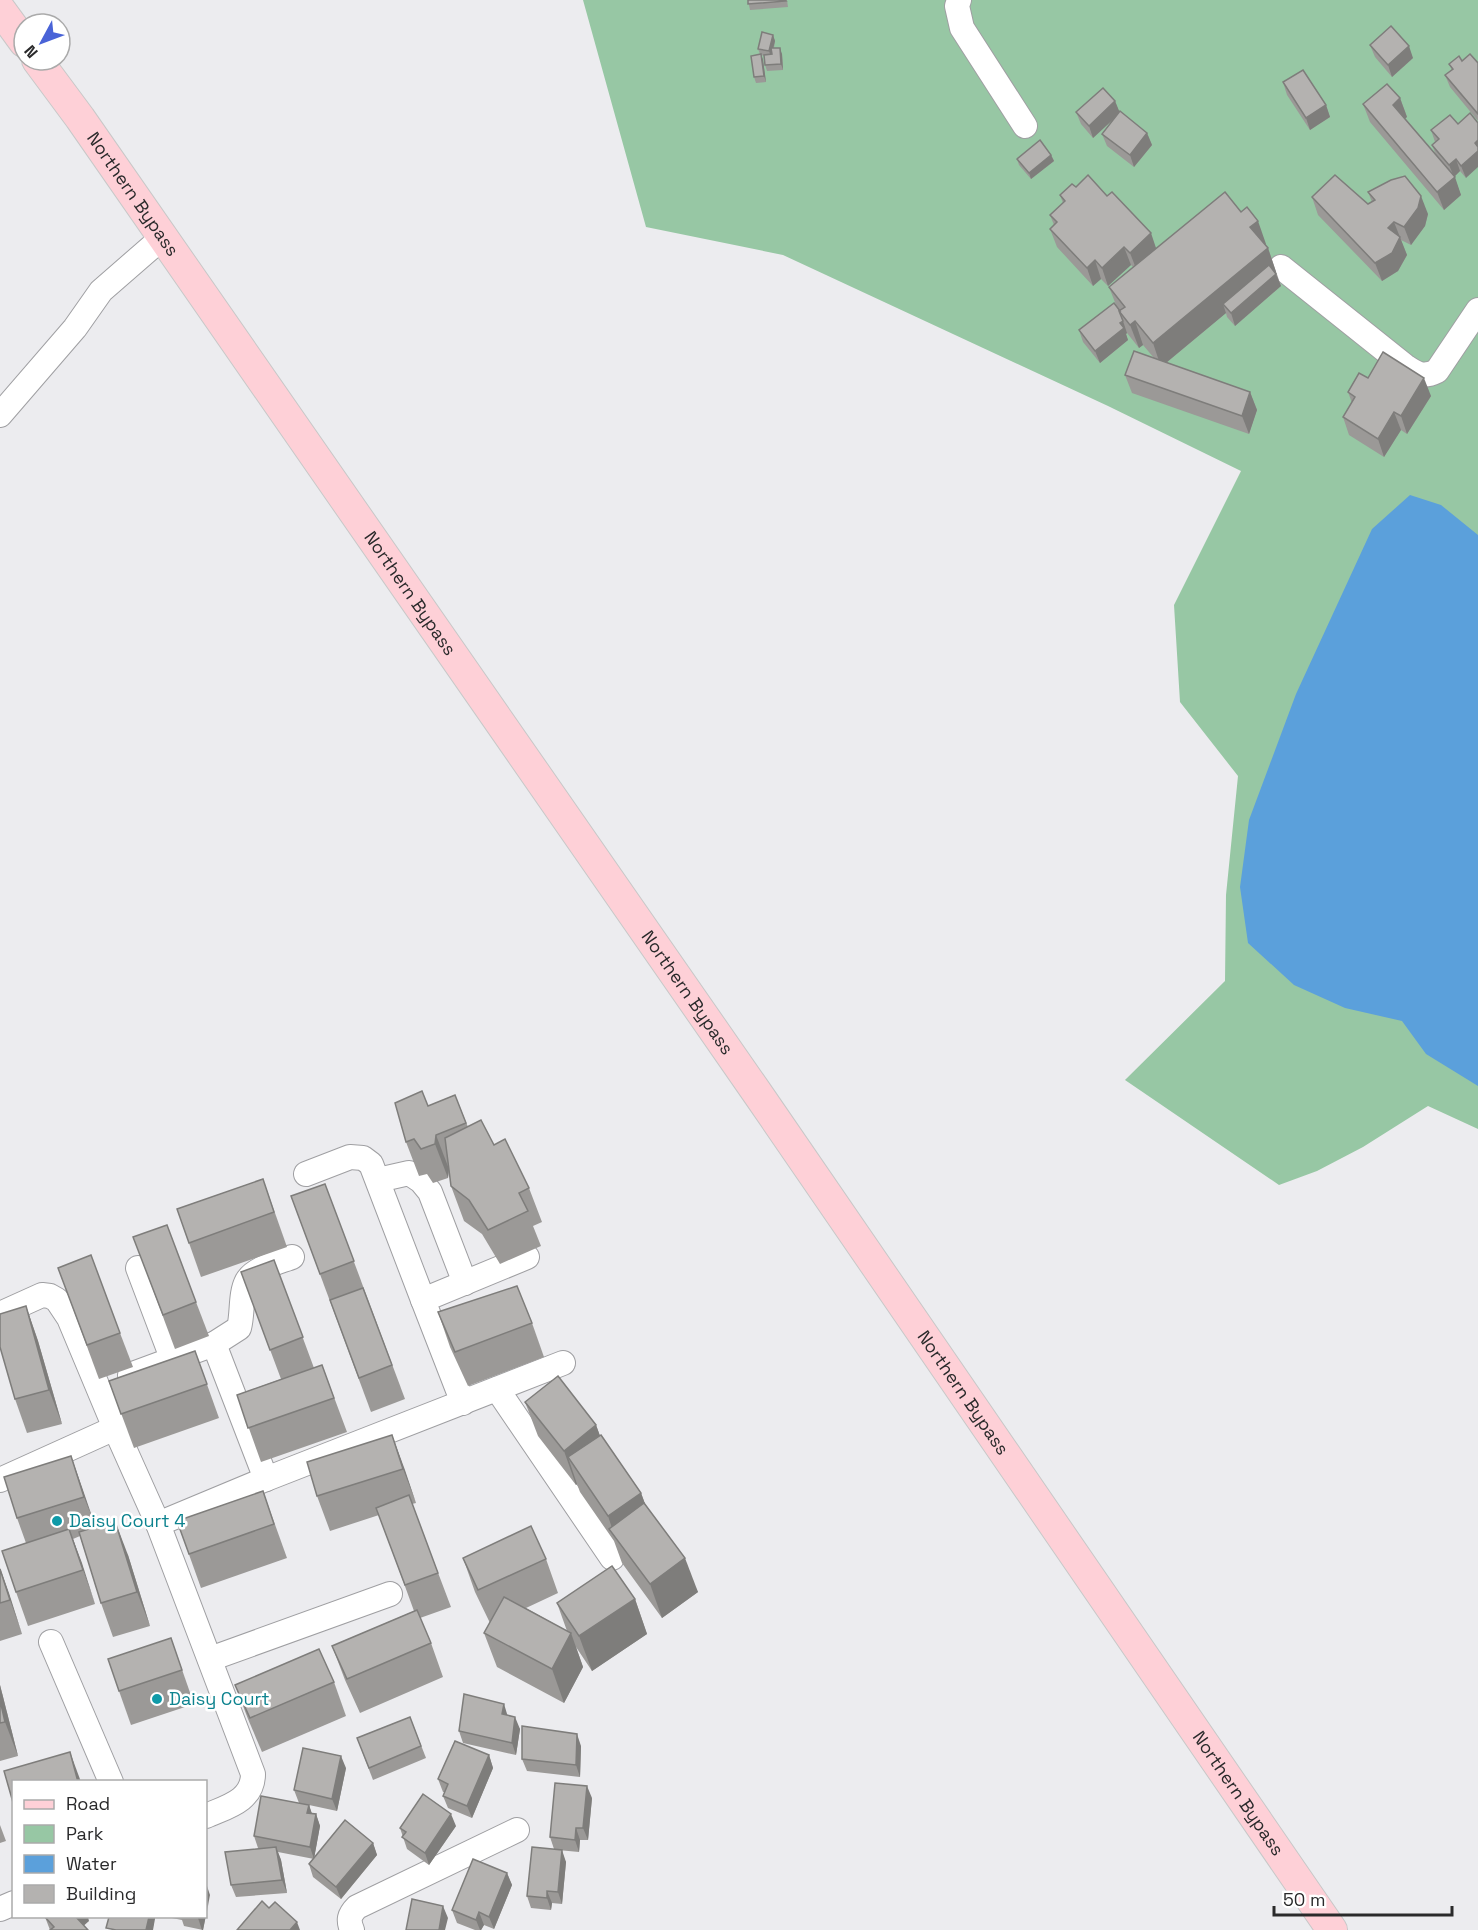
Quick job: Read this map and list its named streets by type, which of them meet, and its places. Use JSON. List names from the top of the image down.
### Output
{
  "streets": {
    "main road": ["Northern Bypass"]
  },
  "places": ["Daisy Court 4", "Daisy Court"],
  "legend": [
    "Road",
    "Park",
    "Water",
    "Building"
  ],
  "scale_bar": "50 m",
  "north": "bottom left"
}
